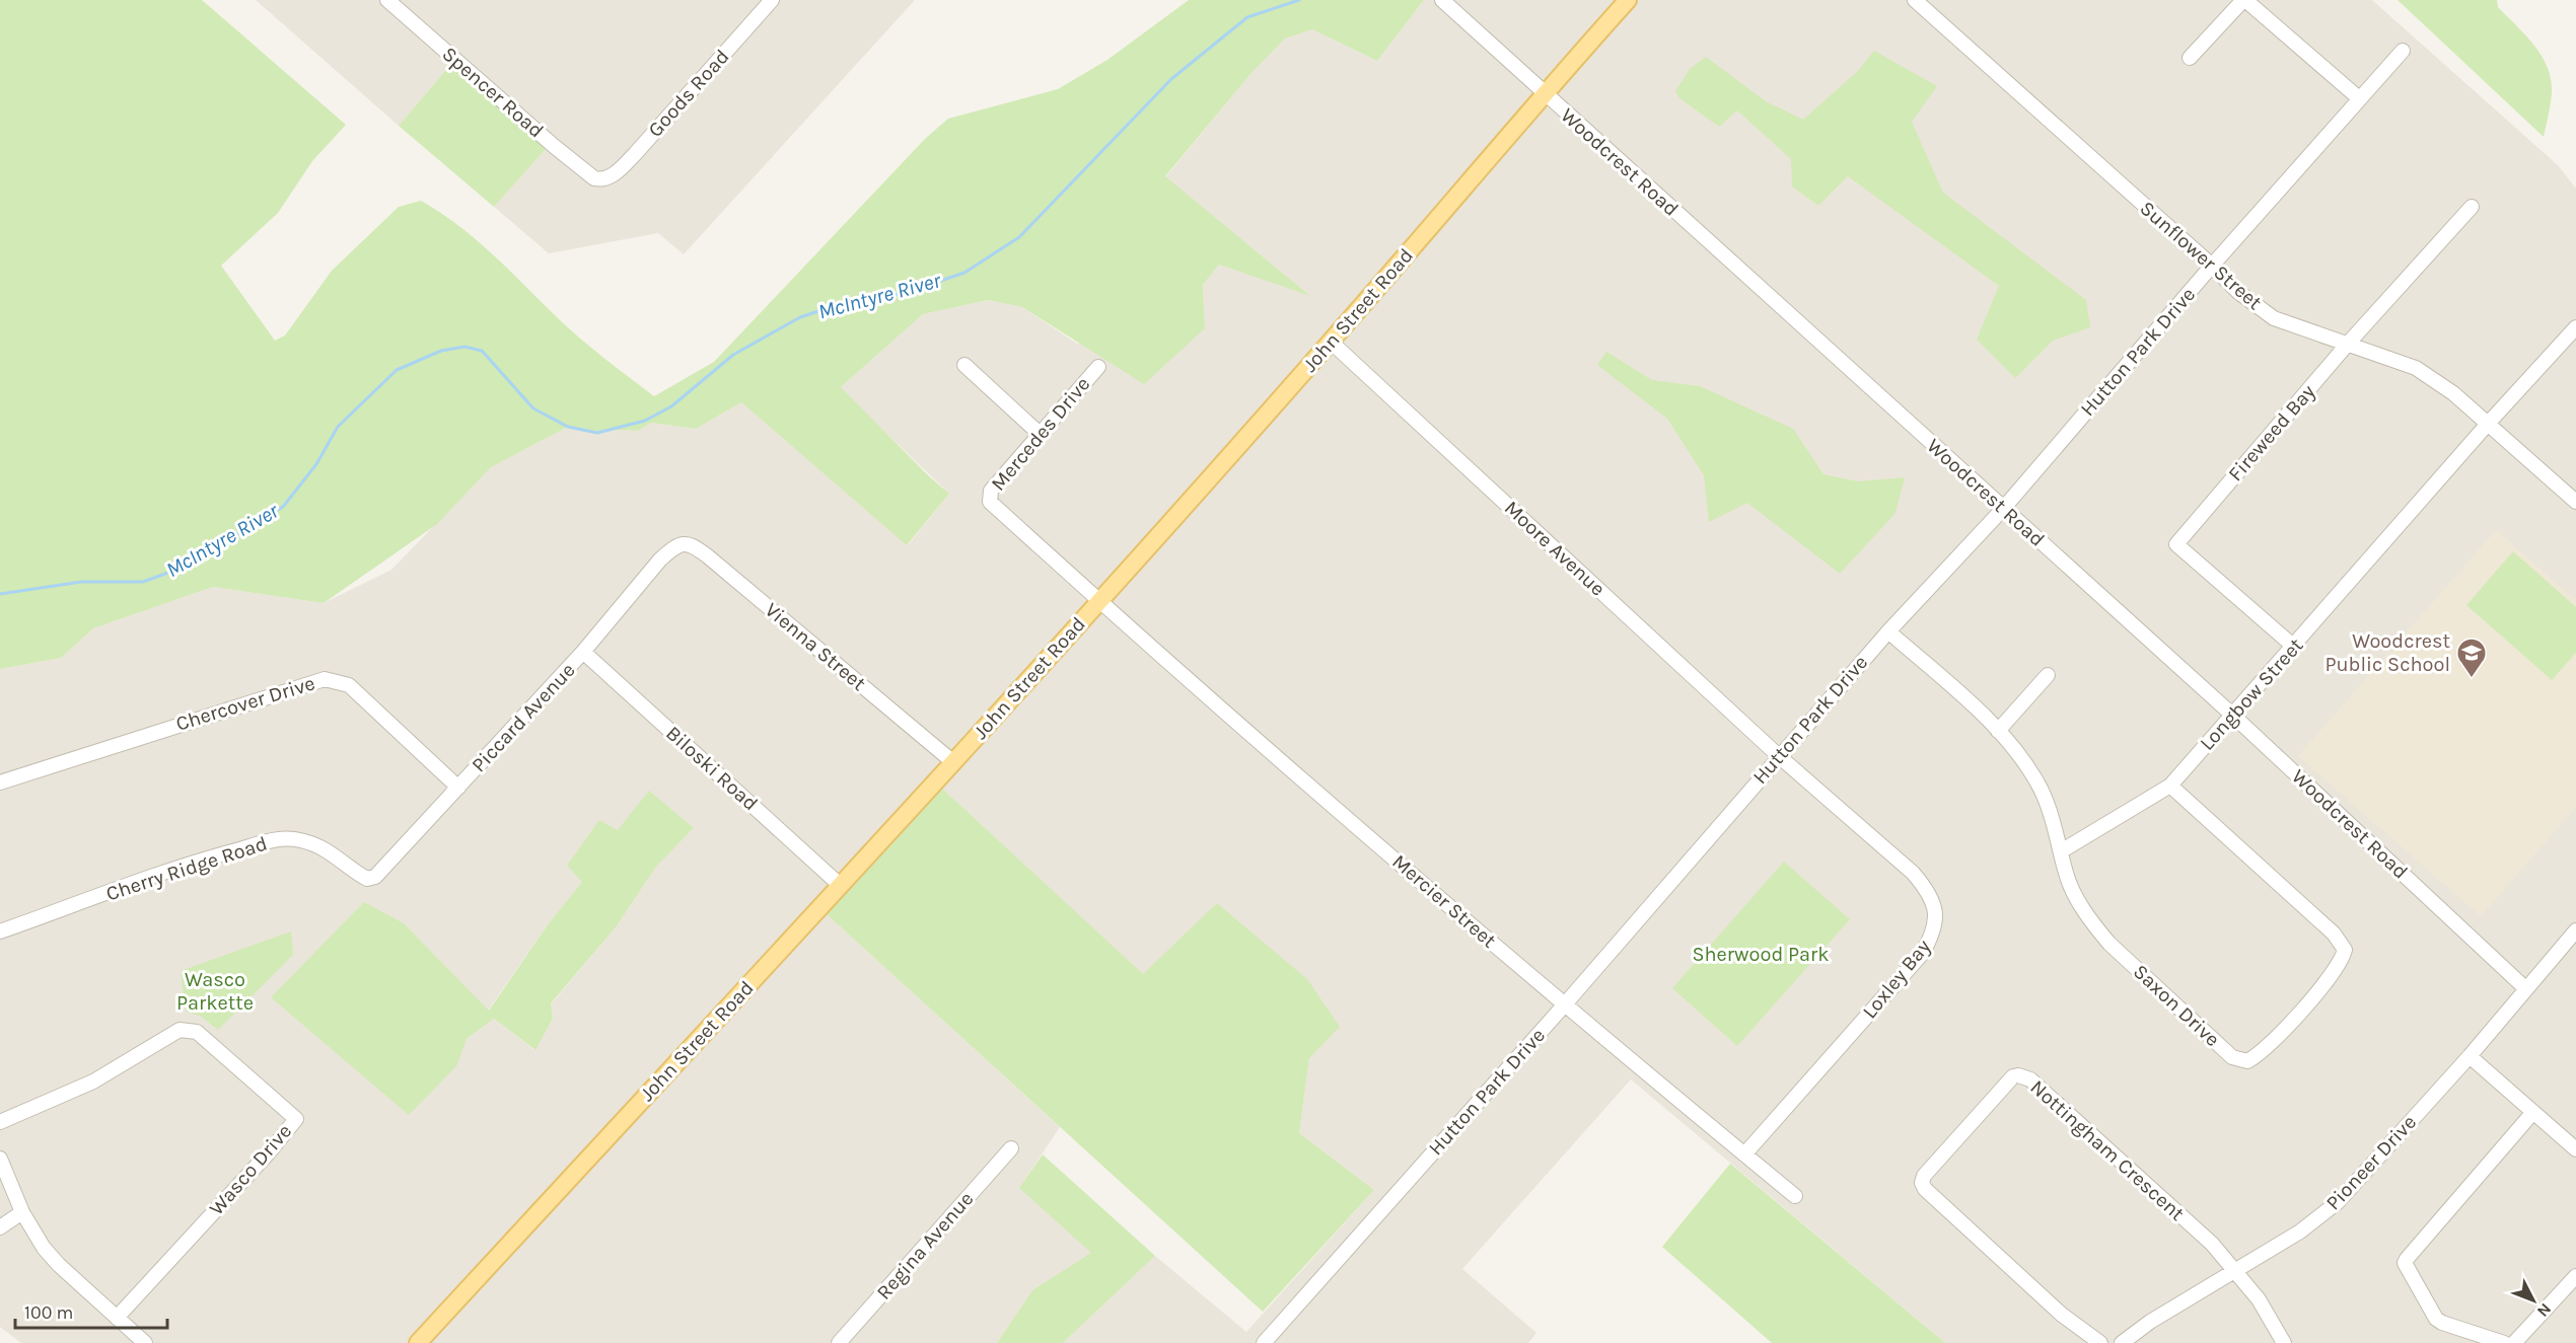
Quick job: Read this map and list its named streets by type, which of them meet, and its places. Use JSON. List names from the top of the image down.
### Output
{
  "streets": {
    "main road": ["John Street Road"],
    "street": [
      "Spencer Road",
      "Goods Road",
      "Woodcrest Road",
      "Sunflower Street",
      "Hutton Park Drive",
      "Fireweed Bay",
      "Mercedes Drive",
      "Moore Avenue",
      "Vienna Street",
      "Longbow Street",
      "Chercover Drive",
      "Piccard Avenue",
      "Biloski Road",
      "Cherry Ridge Road",
      "Mercier Street",
      "Loxley Bay",
      "Saxon Drive",
      "Nottingham Crescent",
      "Pioneer Drive",
      "Wasco Drive",
      "Regina Avenue"
    ]
  },
  "crossings": [
    ["Spencer Road", "Goods Road"],
    ["Woodcrest Road", "John Street Road"],
    ["Woodcrest Road", "Hutton Park Drive"],
    ["Woodcrest Road", "Longbow Street"],
    ["Woodcrest Road", "Pioneer Drive"],
    ["Sunflower Street", "Hutton Park Drive"],
    ["Sunflower Street", "Fireweed Bay"],
    ["Sunflower Street", "Longbow Street"],
    ["John Street Road", "Mercedes Drive"],
    ["John Street Road", "Moore Avenue"],
    ["John Street Road", "Vienna Street"],
    ["John Street Road", "Biloski Road"],
    ["John Street Road", "Mercier Street"],
    ["Hutton Park Drive", "Moore Avenue"],
    ["Hutton Park Drive", "Mercier Street"],
    ["Hutton Park Drive", "Loxley Bay"],
    ["Hutton Park Drive", "Saxon Drive"],
    ["Fireweed Bay", "Longbow Street"],
    ["Mercedes Drive", "Mercier Street"],
    ["Moore Avenue", "Loxley Bay"],
    ["Vienna Street", "Piccard Avenue"],
    ["Longbow Street", "Saxon Drive"],
    ["Chercover Drive", "Piccard Avenue"],
    ["Piccard Avenue", "Biloski Road"],
    ["Piccard Avenue", "Cherry Ridge Road"],
    ["Mercier Street", "Loxley Bay"],
    ["Nottingham Crescent", "Pioneer Drive"]
  ],
  "water": ["McIntyre River"],
  "parks": ["Sherwood Park", "Wasco Parkette"],
  "places": {
    "school or university": ["Woodcrest Public School"]
  },
  "scale_bar": "100 m",
  "north": "bottom right"
}
